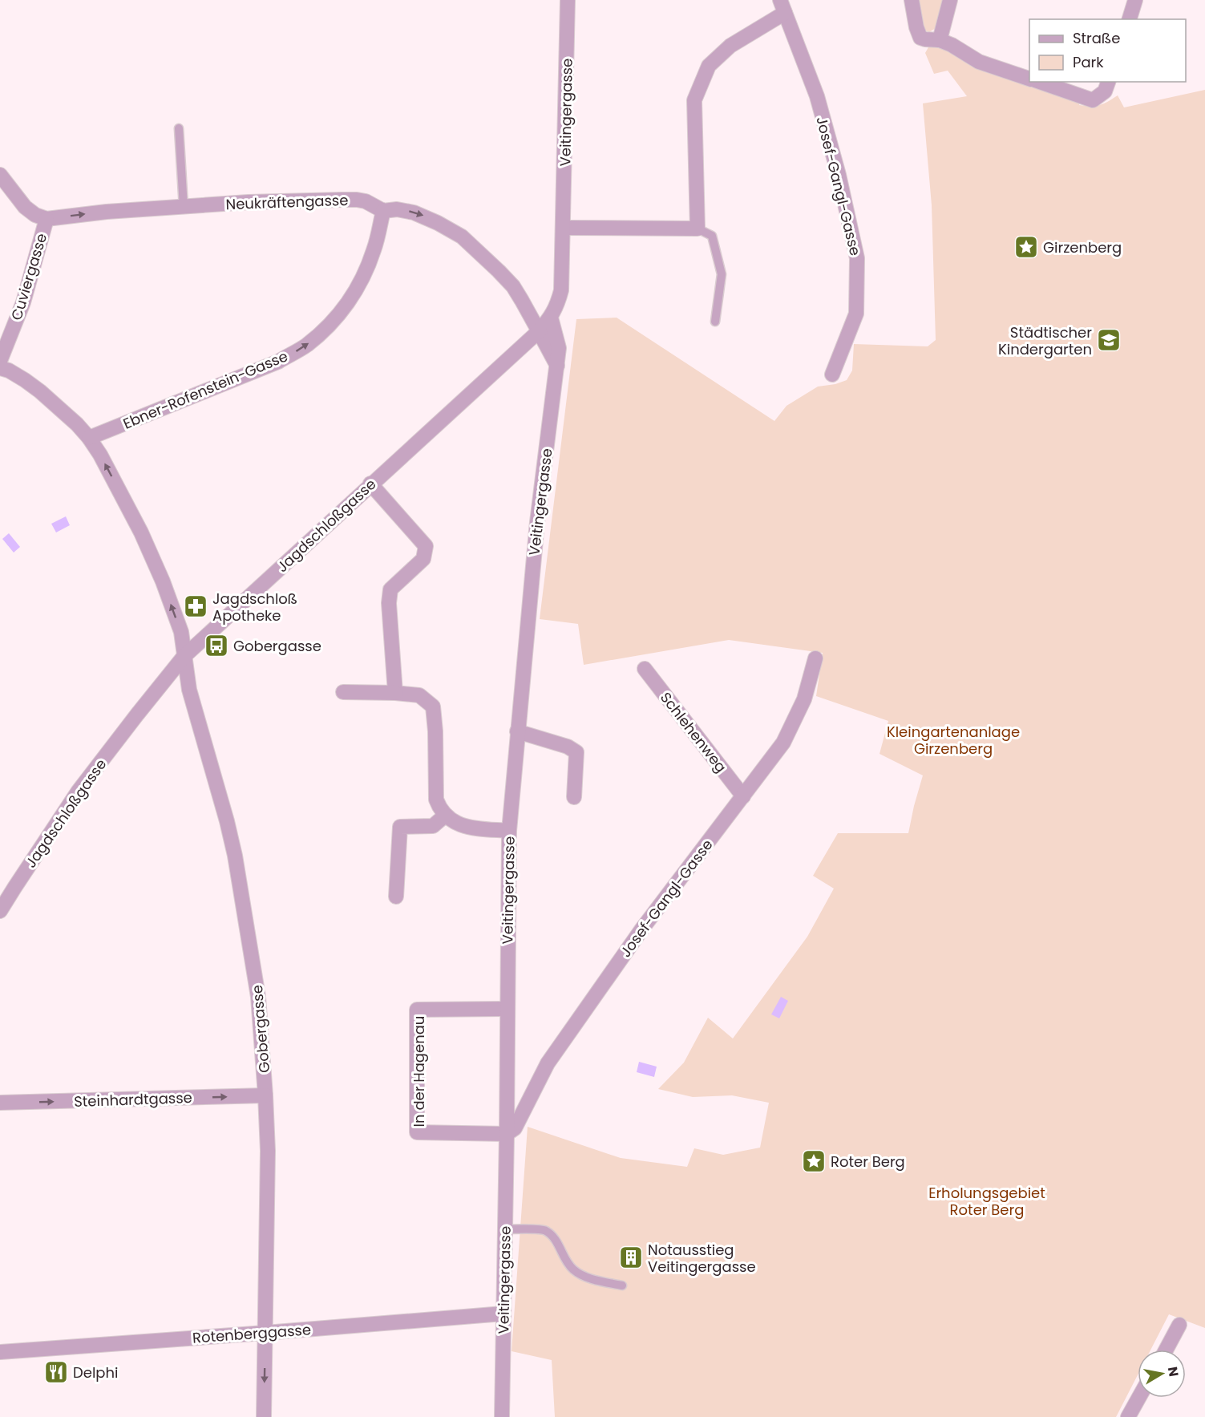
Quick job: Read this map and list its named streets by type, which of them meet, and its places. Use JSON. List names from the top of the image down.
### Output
{
  "streets": {
    "street": [
      "Veitingergasse",
      "Josef-Gangl-Gasse",
      "Neukräftengasse",
      "Cuviergasse",
      "Ebner-Rofenstein-Gasse",
      "Jagdschloßgasse",
      "Schlehenweg",
      "Gobergasse",
      "In der Hagenau",
      "Steinhardtgasse",
      "Rotenberggasse"
    ]
  },
  "crossings": [
    ["Veitingergasse", "Josef-Gangl-Gasse"],
    ["Veitingergasse", "Jagdschloßgasse"],
    ["Veitingergasse", "In der Hagenau"],
    ["Veitingergasse", "Rotenberggasse"],
    ["Josef-Gangl-Gasse", "Schlehenweg"],
    ["Josef-Gangl-Gasse", "In der Hagenau"],
    ["Neukräftengasse", "Cuviergasse"],
    ["Neukräftengasse", "Ebner-Rofenstein-Gasse"],
    ["Neukräftengasse", "Jagdschloßgasse"],
    ["Ebner-Rofenstein-Gasse", "Gobergasse"],
    ["Jagdschloßgasse", "Gobergasse"],
    ["Gobergasse", "Steinhardtgasse"],
    ["Gobergasse", "Rotenberggasse"]
  ],
  "one_way": ["Neukräftengasse", "Ebner-Rofenstein-Gasse", "Steinhardtgasse"],
  "parks": ["Kleingartenanlage Girzenberg", "Erholungsgebiet Roter Berg"],
  "places": {
    "place": ["Girzenberg", "Roter Berg"],
    "school or university": ["Städtischer Kindergarten"],
    "pharmacy": ["Jagdschloß Apotheke"],
    "bus stop": ["Gobergasse"],
    "building": ["Notausstieg Veitingergasse"],
    "restaurant": ["Delphi"]
  },
  "legend": ["Straße", "Park"],
  "north": "right"
}
